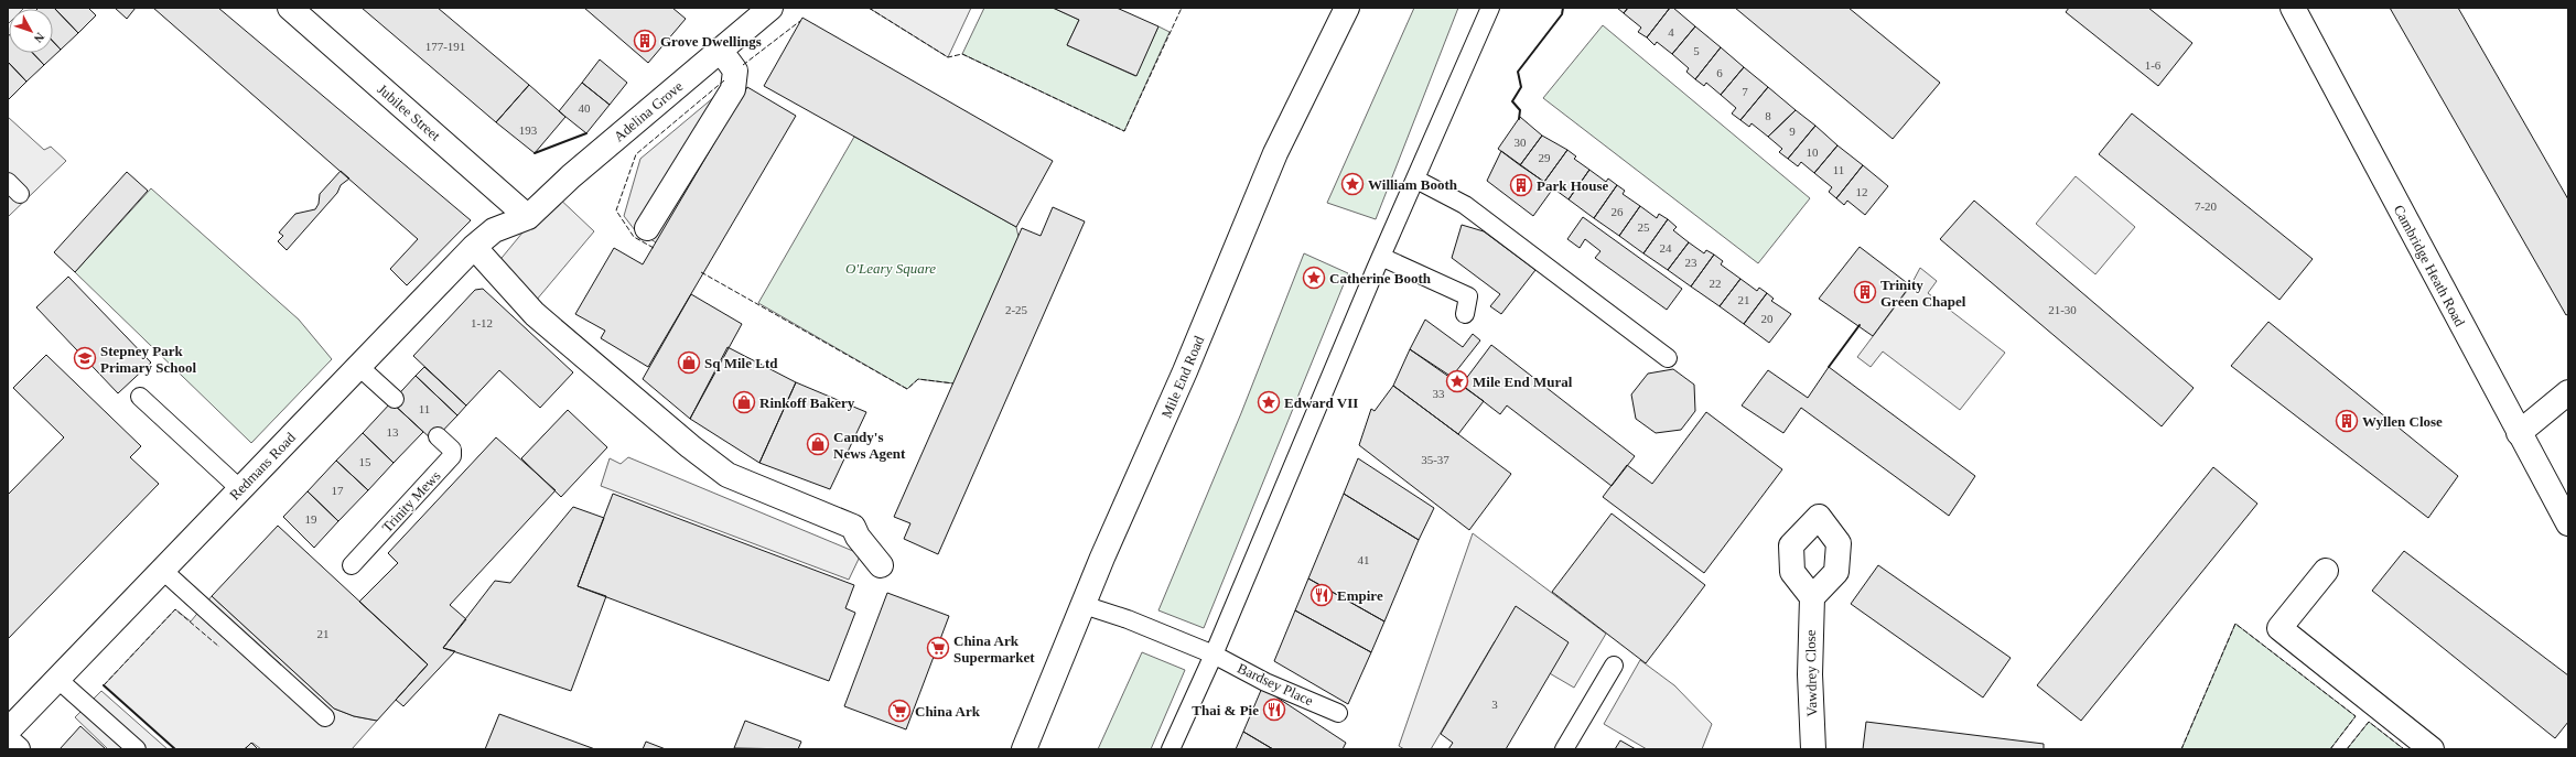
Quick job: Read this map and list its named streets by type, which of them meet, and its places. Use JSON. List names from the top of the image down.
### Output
{
  "streets": {
    "main road": [
      "Adelina Grove",
      "Jubilee Street",
      "Cambridge Heath Road",
      "Mile End Road",
      "Redmans Road",
      "Vawdrey Close"
    ],
    "lane": ["Trinity Mews", "Bardsey Place"]
  },
  "crossings": [
    ["Adelina Grove", "Jubilee Street"],
    ["Adelina Grove", "Redmans Road"],
    ["Jubilee Street", "Redmans Road"],
    ["Mile End Road", "Bardsey Place"]
  ],
  "parks": ["O'Leary Square"],
  "places": {
    "building": [
      "Grove Dwellings",
      "Park House",
      "Trinity Green Chapel",
      "Wyllen Close"
    ],
    "place": [
      "William Booth",
      "Catherine Booth",
      "Mile End Mural",
      "Edward VII"
    ],
    "school or university": ["Stepney Park Primary School"],
    "shop": ["Sq Mile Ltd", "Rinkoff Bakery", "Candy's News Agent"],
    "restaurant": ["Empire", "Thai & Pie"],
    "supermarket": ["China Ark Supermarket", "China Ark"]
  },
  "house_numbers": [
    "4",
    "177-191",
    "5",
    "1-6",
    "6",
    "7",
    "40",
    "8",
    "193",
    "9",
    "30",
    "10",
    "29",
    "11",
    "12",
    "7-20",
    "26",
    "25",
    "24",
    "23",
    "22",
    "21",
    "2-25",
    "21-30",
    "20",
    "1-12",
    "33",
    "11",
    "13",
    "35-37",
    "15",
    "17",
    "19",
    "41",
    "21",
    "3"
  ],
  "north": "bottom right"
}
